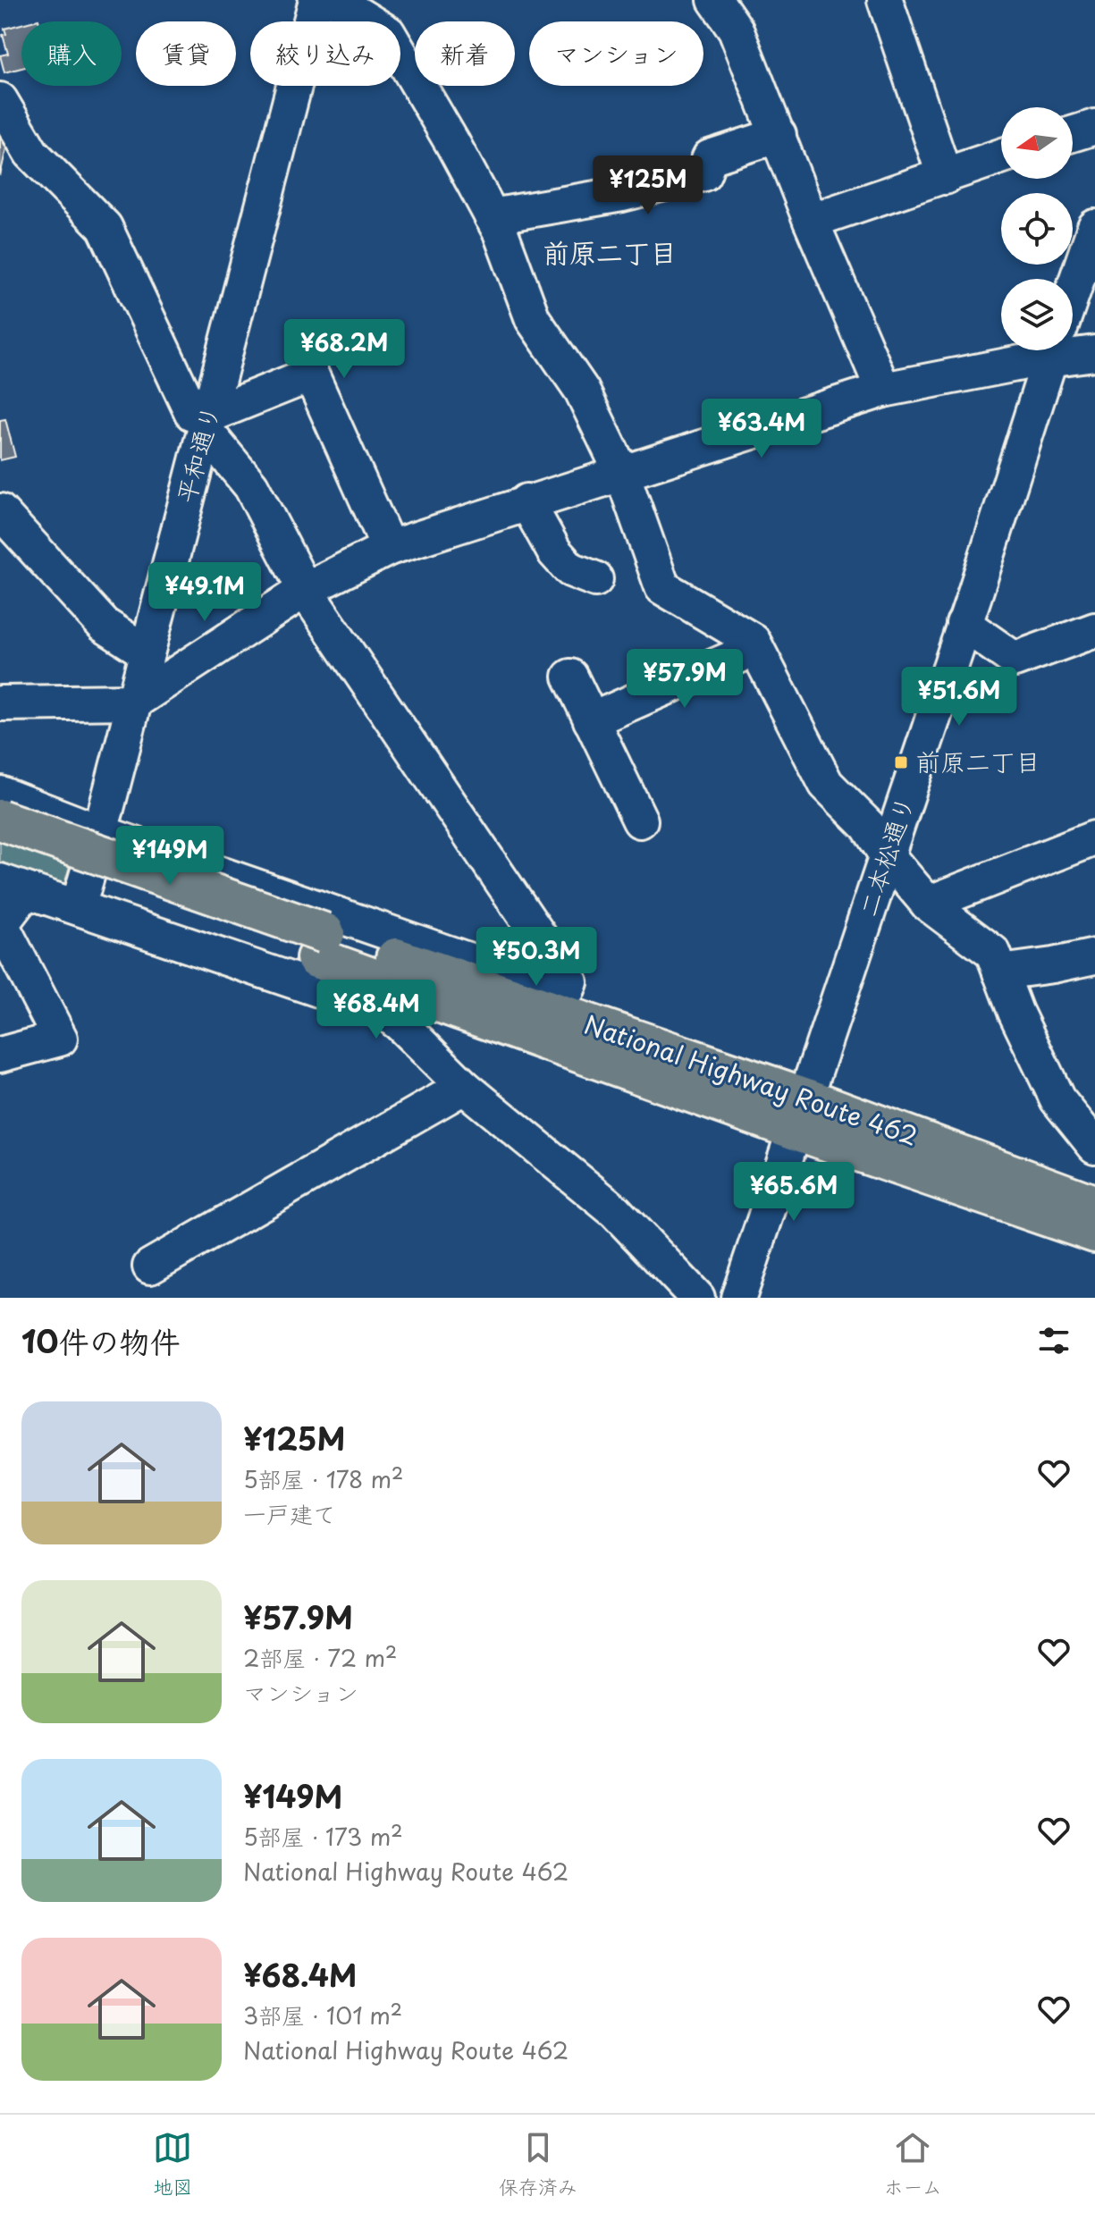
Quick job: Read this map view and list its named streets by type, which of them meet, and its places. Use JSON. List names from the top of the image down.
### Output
{
  "streets": {
    "highway": ["National Highway Route 462"],
    "street": ["平和通り", "二本松通り"]
  },
  "crossings": [
    ["二本松通り", "National Highway Route 462"]
  ],
  "districts": ["前原二丁目"],
  "places": {
    "transit": ["前原二丁目"]
  },
  "north": "left",
  "page": {
    "chip": [
      "購入",
      "賃貸",
      "絞り込み",
      "新着",
      "マンション"
    ],
    "price": [
      "¥125M",
      "¥68.2M",
      "¥63.4M",
      "¥49.1M",
      "¥57.9M",
      "¥51.6M",
      "¥149M",
      "¥50.3M",
      "¥68.4M",
      "¥65.6M"
    ],
    "heading": "10件の物件",
    "list": [
      {
        "name": "¥125M",
        "note": "5部屋 · 178 m² · 一戸建て"
      },
      {
        "name": "¥57.9M",
        "note": "2部屋 · 72 m² · マンション"
      },
      {
        "name": "¥149M",
        "note": "5部屋 · 173 m² · National Highway Route 462"
      },
      {
        "name": "¥68.4M",
        "note": "3部屋 · 101 m² · National Highway Route 462"
      }
    ],
    "tabs": ["地図", "保存済み", "ホーム"]
  }
}
